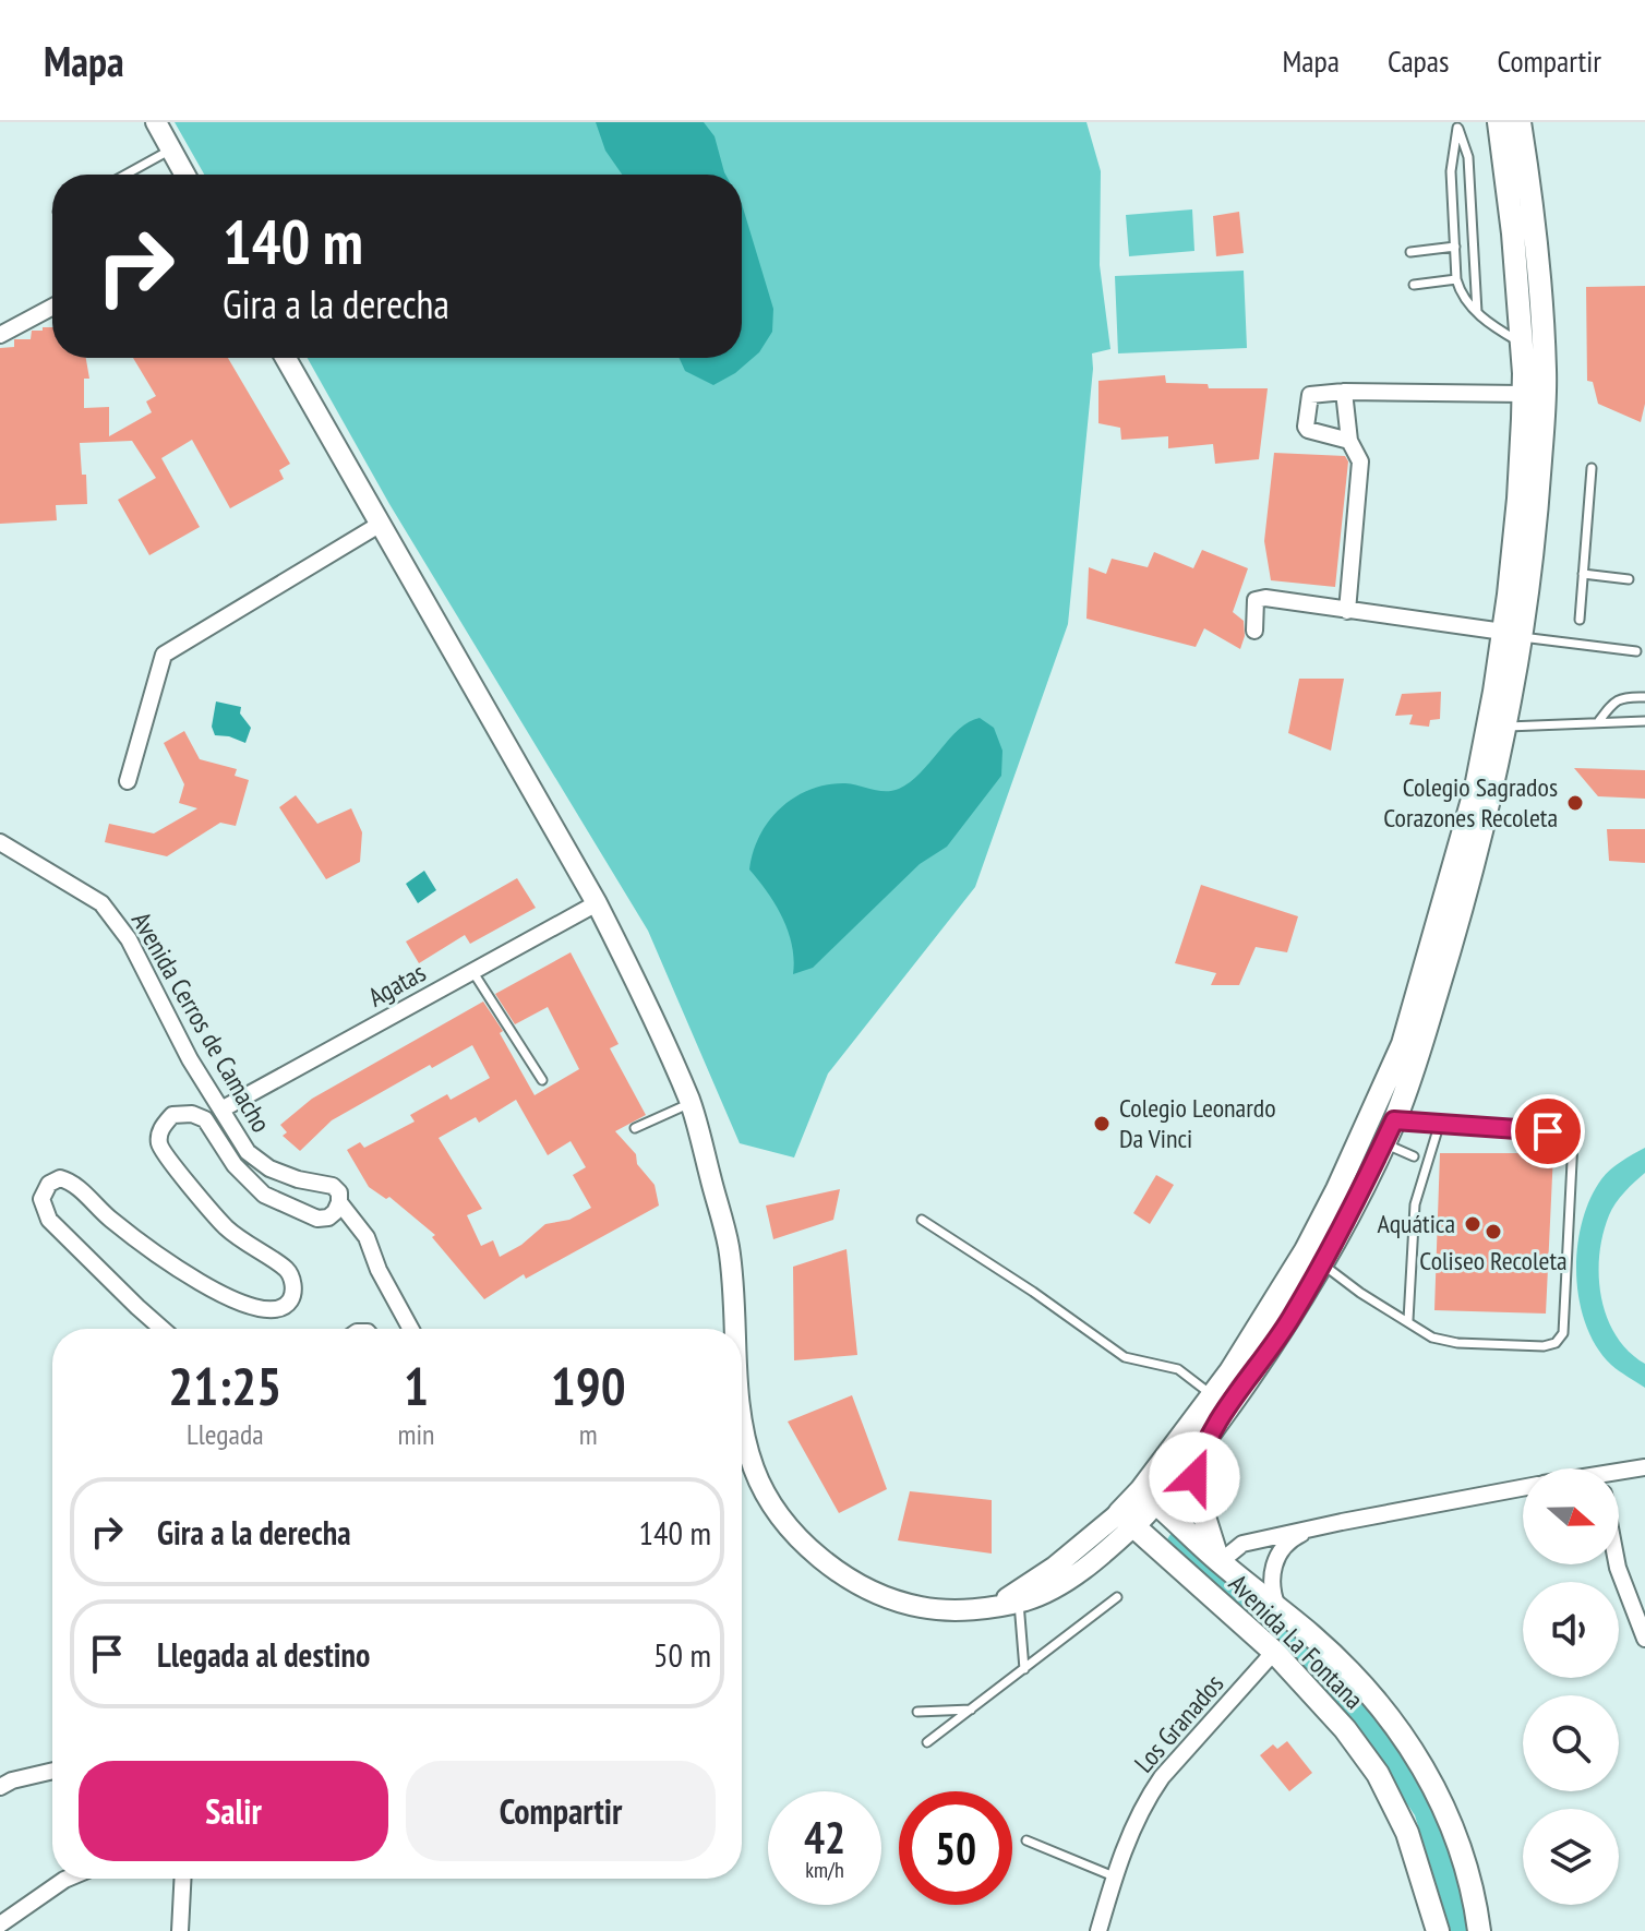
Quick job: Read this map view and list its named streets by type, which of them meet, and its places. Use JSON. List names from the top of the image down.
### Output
{
  "streets": {
    "main road": ["Avenida La Fontana"],
    "street": ["Agatas", "Avenida Cerros de Camacho", "Los Granados"]
  },
  "crossings": [
    ["Agatas", "Avenida Cerros de Camacho"],
    ["Avenida La Fontana", "Los Granados"]
  ],
  "places": [
    "Colegio Sagrados Corazones Recoleta",
    "Colegio Leonardo Da Vinci",
    "Aquática",
    "Coliseo Recoleta"
  ],
  "north": "right",
  "page": {
    "header": "Mapa",
    "nav": ["Mapa", "Capas", "Compartir"],
    "turn": ["140 m", "Gira a la derecha"],
    "eta": [
      "21:25",
      "Llegada",
      "1",
      "min",
      "190",
      "m"
    ],
    "list": [
      {
        "name": "Gira a la derecha",
        "value": "140 m"
      },
      {
        "name": "Llegada al destino",
        "value": "50 m"
      }
    ],
    "buttons": ["Salir", "Compartir"],
    "speed": "42 km/h",
    "limit": "50"
  }
}
